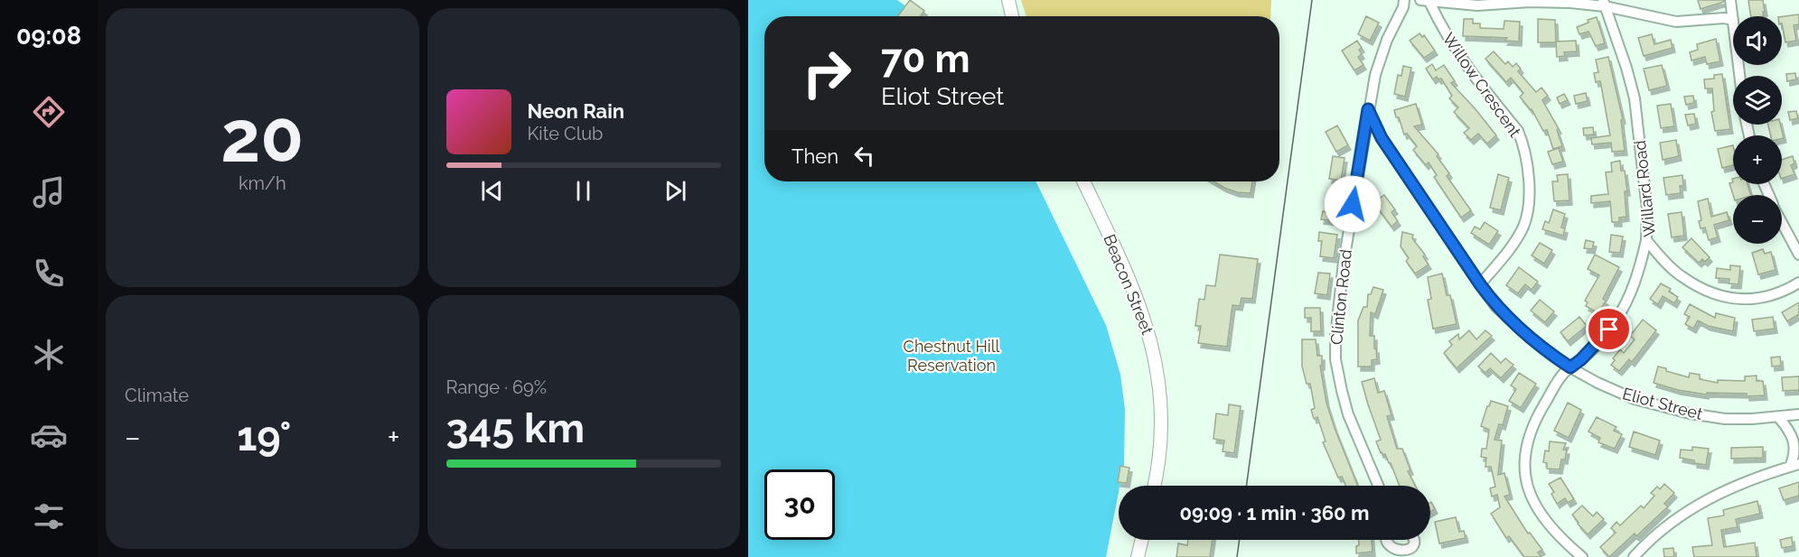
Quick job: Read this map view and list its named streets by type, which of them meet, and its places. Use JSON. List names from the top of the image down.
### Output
{
  "streets": {
    "main road": ["Beacon Street"],
    "street": [
      "Willow Crescent",
      "Willard Road",
      "Clinton Road",
      "Eliot Street"
    ]
  },
  "crossings": [
    ["Willow Crescent", "Eliot Street"],
    ["Clinton Road", "Eliot Street"]
  ],
  "parks": ["Chestnut Hill Reservation"],
  "page": {
    "tabs": "09:08",
    "tile": [
      ["20", "km/h"],
      "Climate",
      ["Range · 69%", "345 km"]
    ],
    "map_buttons": ["+", "−"],
    "turn": ["70 m", "Eliot Street"],
    "song": ["Neon Rain", "Kite Club"],
    "then": "Then",
    "heat": ["−", "19°", "+"],
    "limit": "30",
    "trip": "09:09 · 1 min · 360 m"
  }
}
